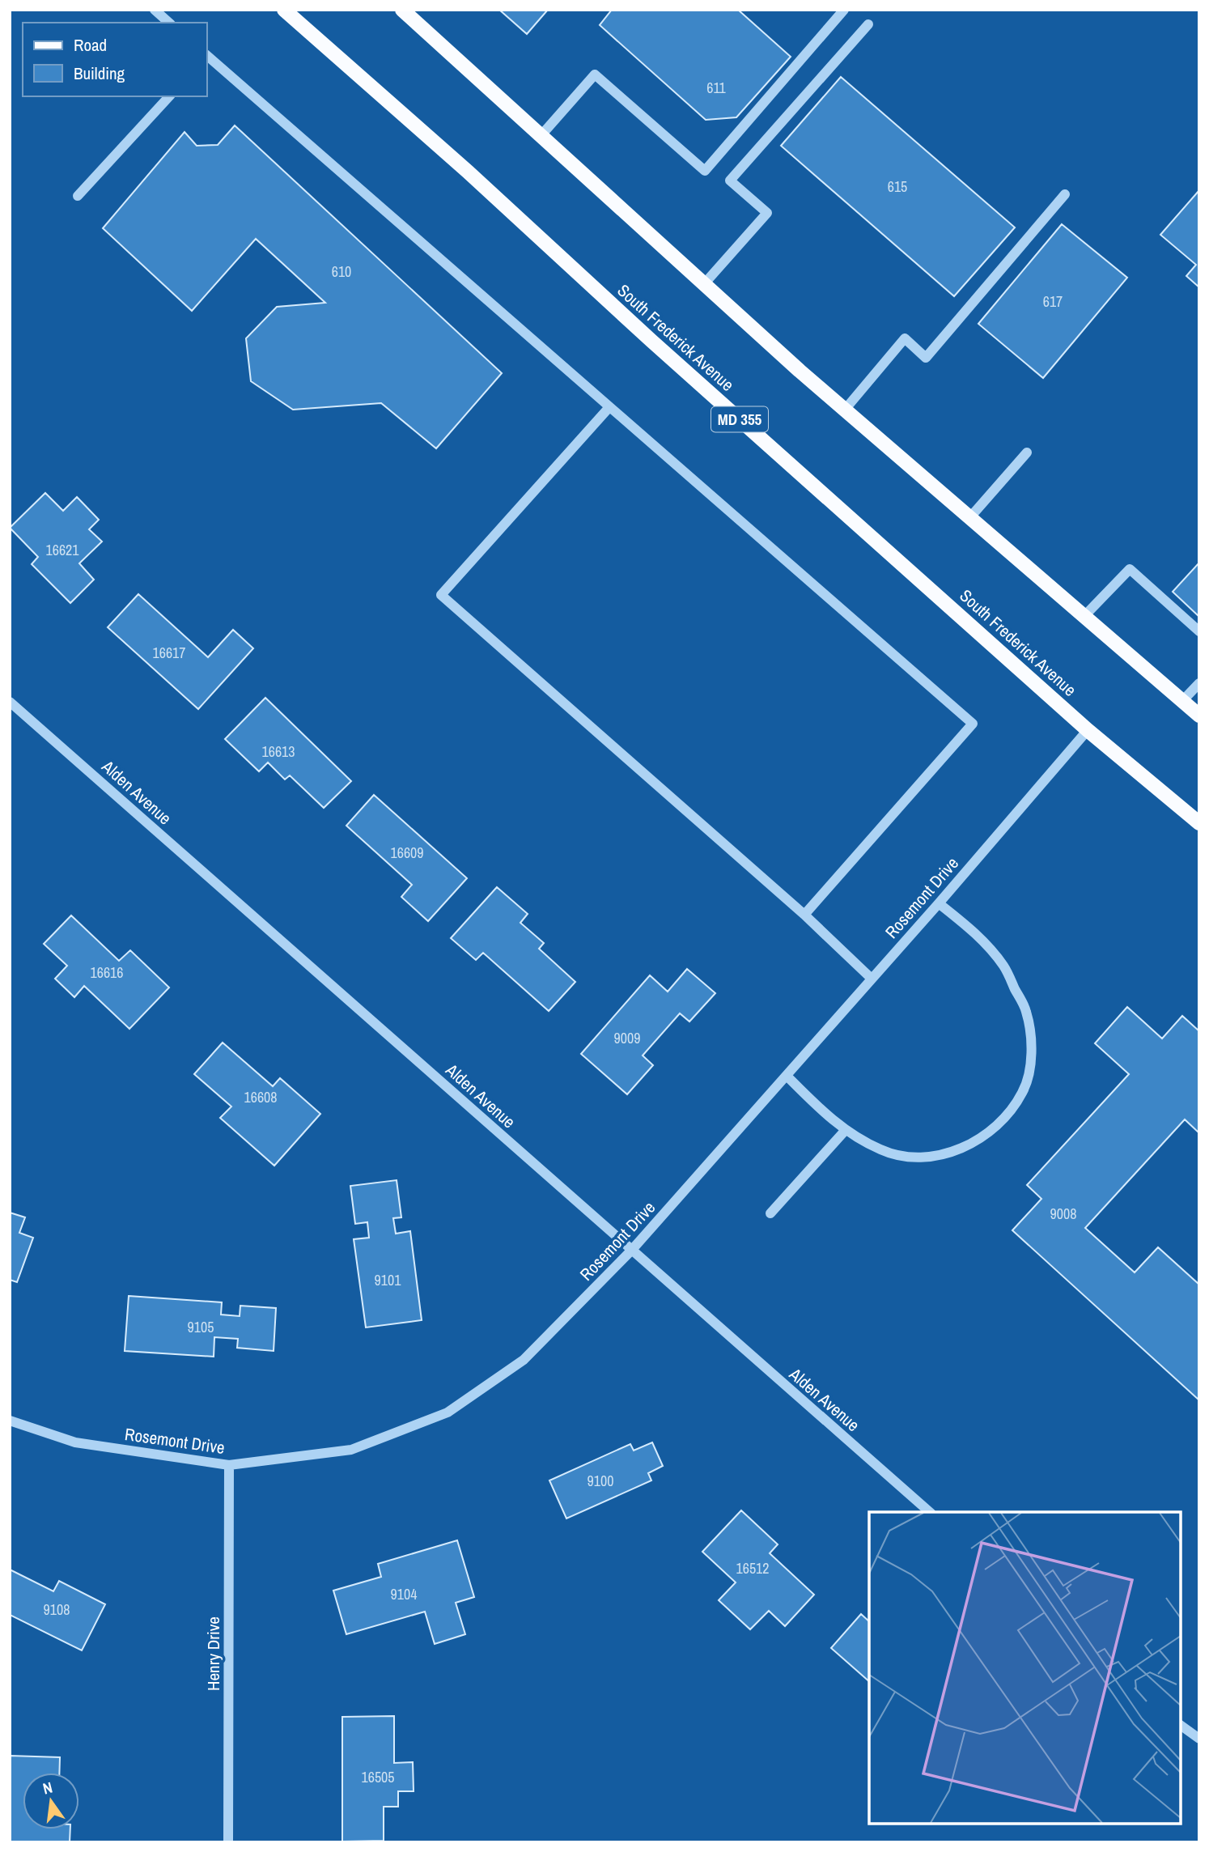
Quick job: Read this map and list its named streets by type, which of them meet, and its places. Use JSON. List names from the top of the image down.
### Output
{
  "streets": {
    "main road": ["South Frederick Avenue", "MD 355"],
    "street": ["Alden Avenue", "Rosemont Drive", "Henry Drive"]
  },
  "crossings": [
    ["South Frederick Avenue", "Rosemont Drive"],
    ["Alden Avenue", "Rosemont Drive"],
    ["Rosemont Drive", "Henry Drive"]
  ],
  "house_numbers": [
    "611",
    "615",
    "610",
    "617",
    "16621",
    "16617",
    "16613",
    "16609",
    "16616",
    "9009",
    "16608",
    "9008",
    "9101",
    "9105",
    "9100",
    "16512",
    "9104",
    "9108",
    "16505"
  ],
  "legend": ["Road", "Building"],
  "north": "top"
}
